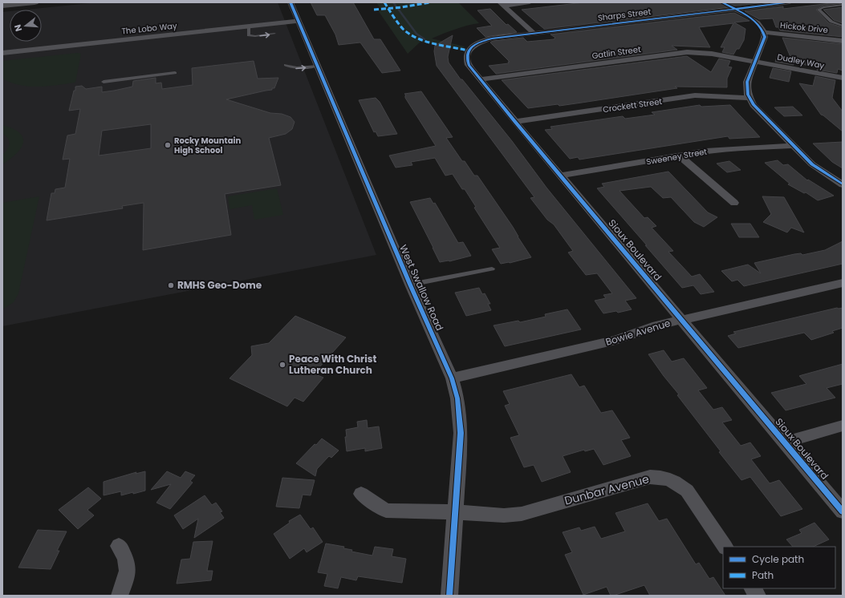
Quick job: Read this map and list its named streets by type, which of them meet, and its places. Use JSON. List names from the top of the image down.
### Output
{
  "streets": {
    "street": [
      "Sharps Street",
      "Hickok Drive",
      "The Lobo Way",
      "Gatlin Street",
      "Dudley Way",
      "Crockett Street",
      "Sweeney Street",
      "Sioux Boulevard",
      "West Swallow Road",
      "Bowie Avenue",
      "Dunbar Avenue"
    ]
  },
  "crossings": [
    ["Sharps Street", "Sioux Boulevard"],
    ["The Lobo Way", "West Swallow Road"],
    ["Gatlin Street", "Dudley Way"],
    ["Gatlin Street", "Sioux Boulevard"],
    ["Crockett Street", "Sioux Boulevard"],
    ["Sweeney Street", "Sioux Boulevard"],
    ["Sioux Boulevard", "Bowie Avenue"],
    ["West Swallow Road", "Bowie Avenue"],
    ["West Swallow Road", "Dunbar Avenue"]
  ],
  "places": ["Rocky Mountain High School", "RMHS Geo-Dome", "Peace With Christ Lutheran Church"],
  "legend": ["Cycle path", "Path"],
  "north": "left"
}
